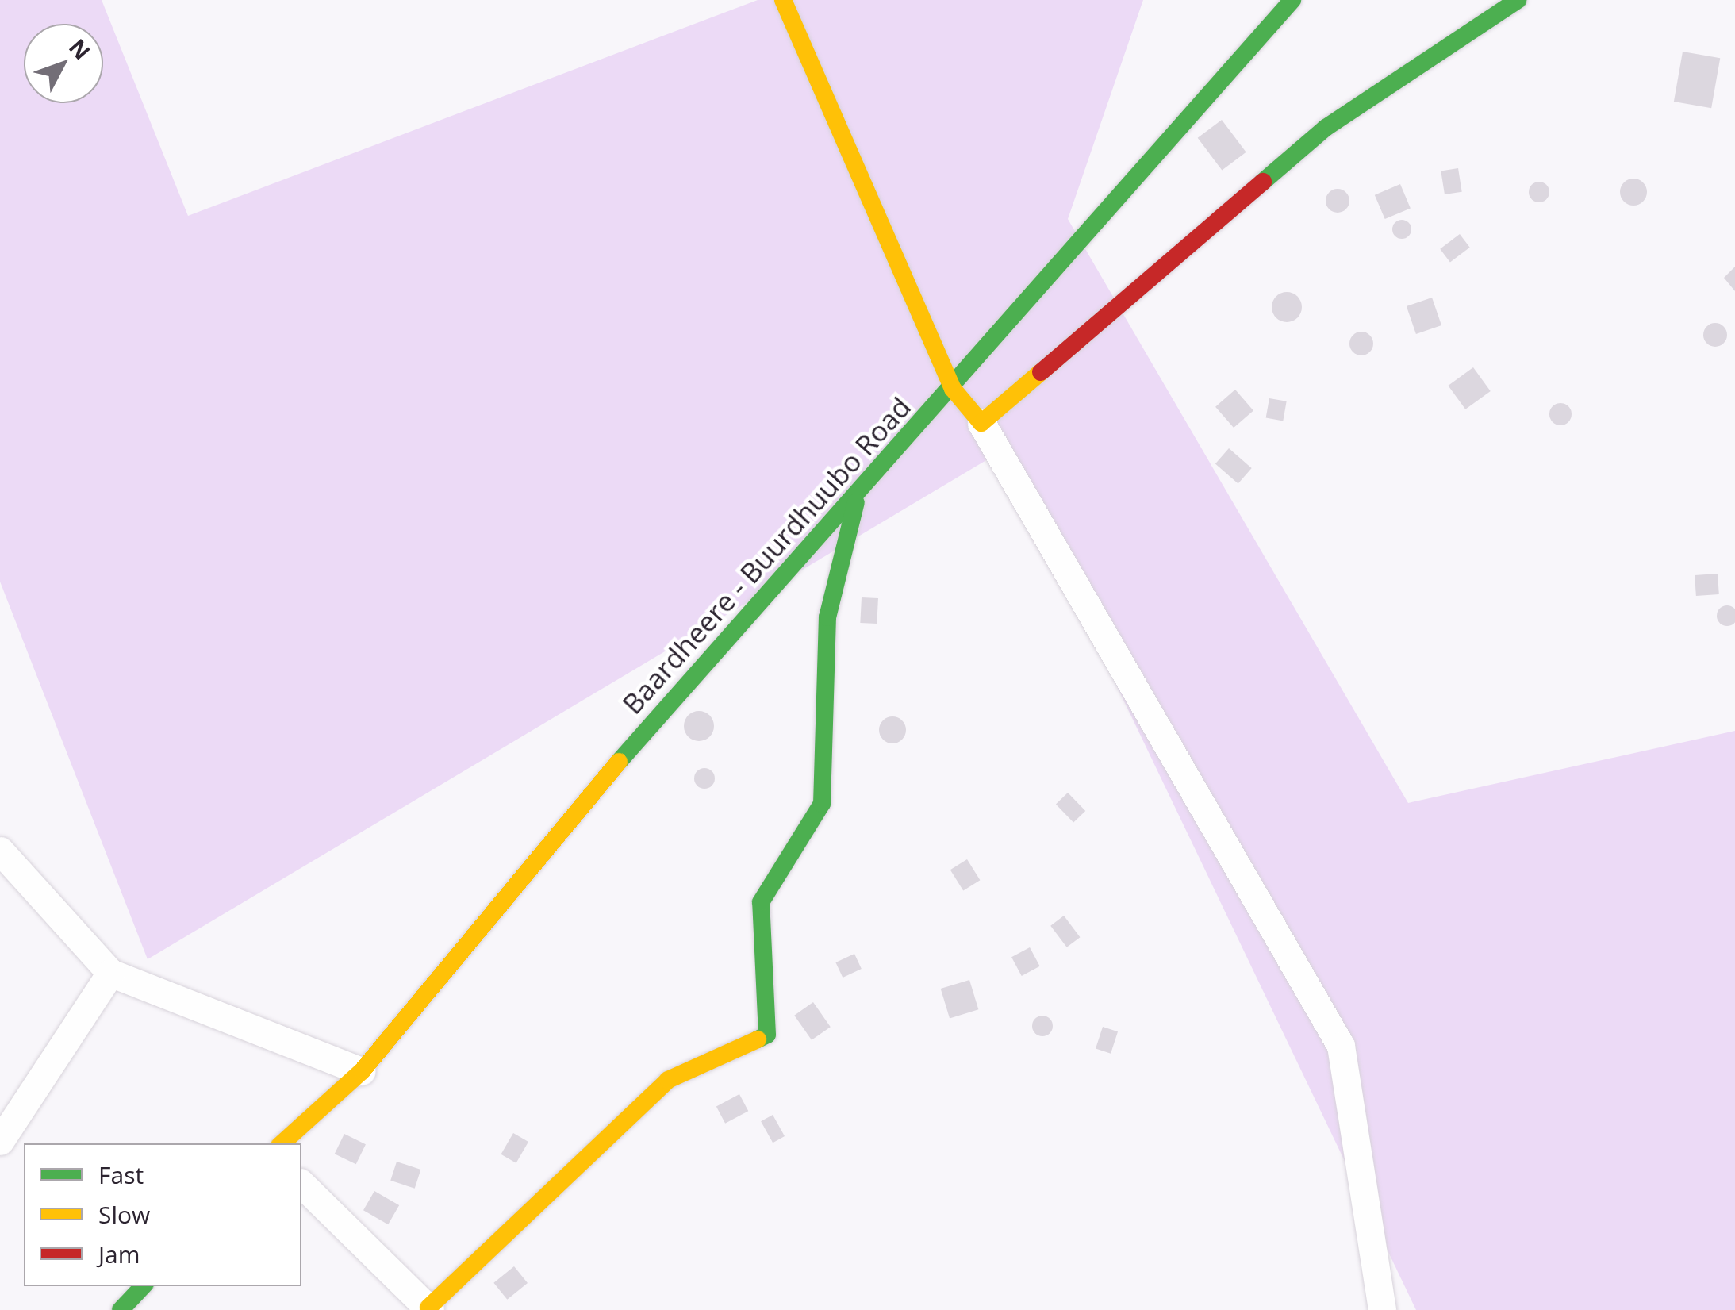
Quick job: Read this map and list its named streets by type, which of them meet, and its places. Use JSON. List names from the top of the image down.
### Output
{
  "streets": {
    "street": ["Baardheere - Buurdhuubo Road"]
  },
  "legend": ["Fast", "Slow", "Jam"],
  "north": "top right"
}
